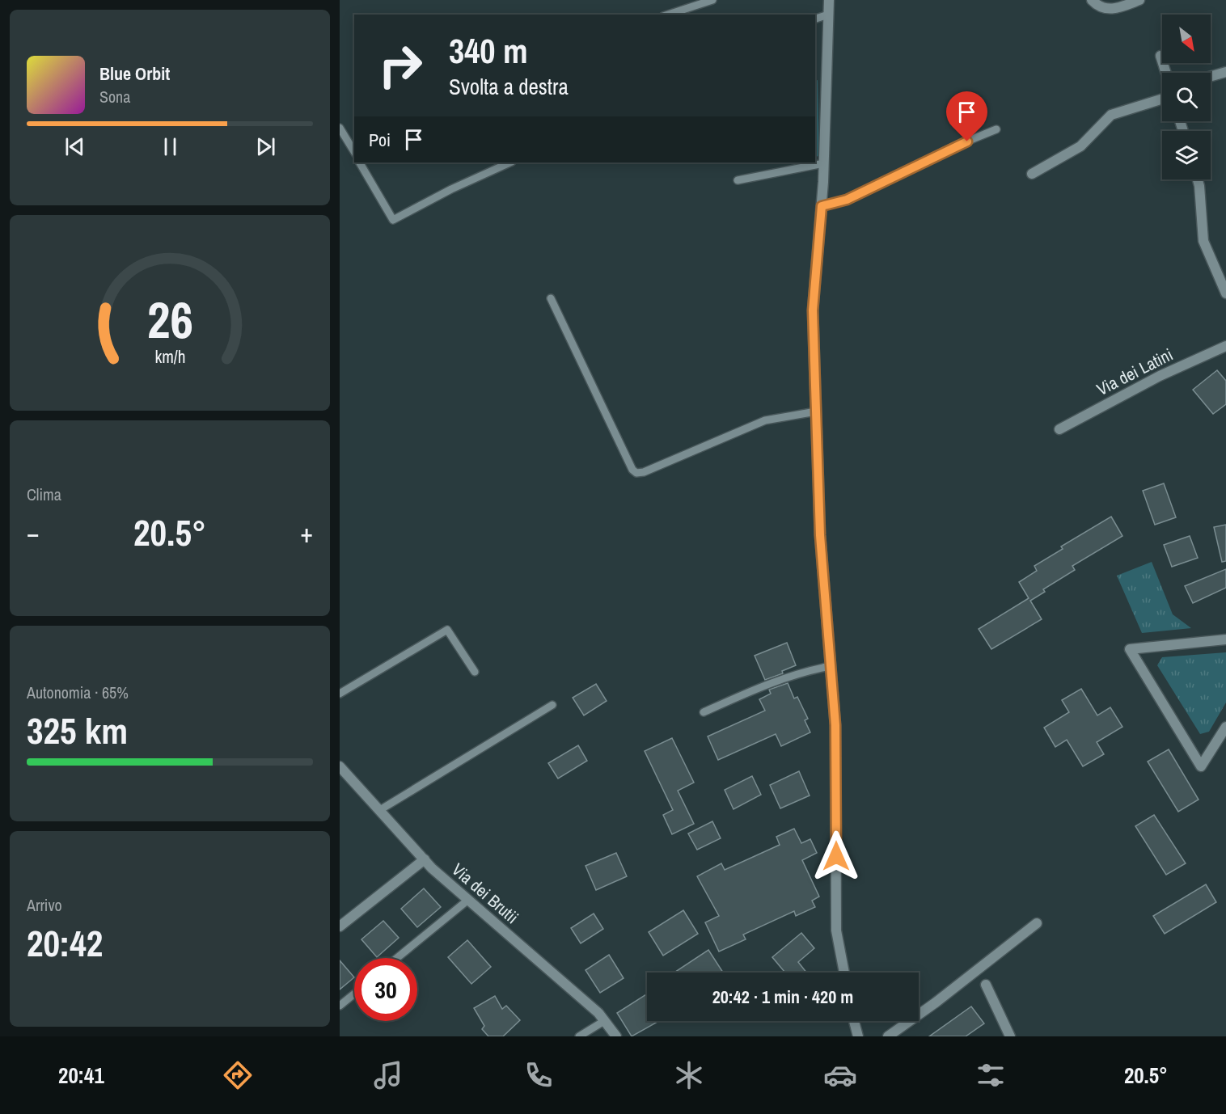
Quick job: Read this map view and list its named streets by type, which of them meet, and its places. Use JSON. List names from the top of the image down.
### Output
{
  "streets": {
    "street": ["Via dei Latini", "Via dei Brutii"]
  },
  "north": "bottom right",
  "page": {
    "turn": ["340 m", "Svolta a destra"],
    "song": ["Blue Orbit", "Sona"],
    "then": "Poi",
    "tile": [
      "Clima",
      ["Autonomia · 65%", "325 km"],
      ["Arrivo", "20:42"]
    ],
    "heat": ["−", "20.5°", "+"],
    "limit": "30",
    "trip": "20:42 · 1 min · 420 m",
    "tabs": ["20:41", "20.5°"],
    "gauge": ["26", "km/h"]
  }
}
